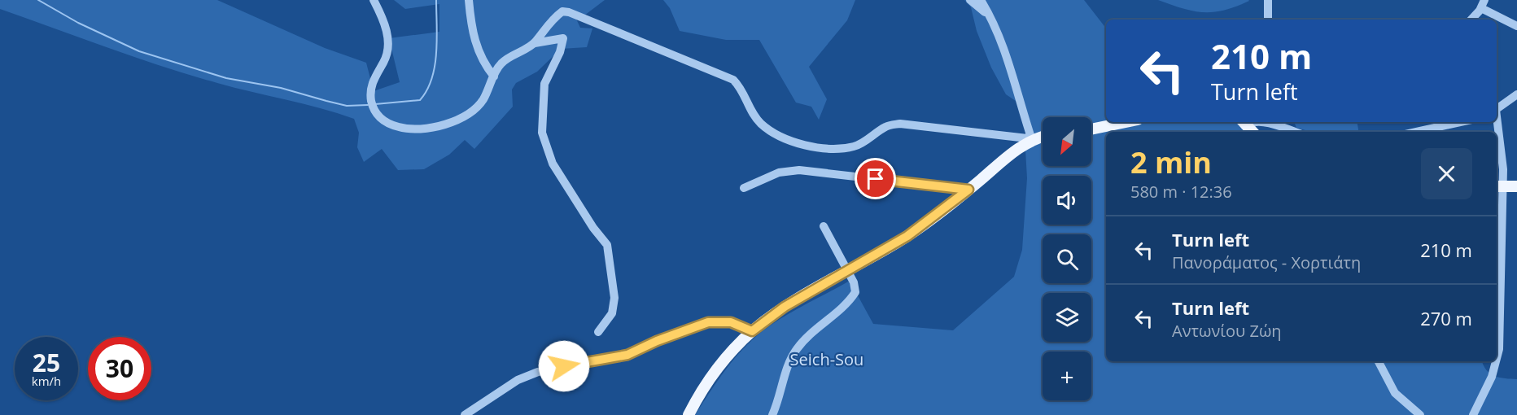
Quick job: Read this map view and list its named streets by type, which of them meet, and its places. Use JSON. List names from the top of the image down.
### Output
{
  "parks": ["Seich-Sou"],
  "north": "bottom left",
  "page": {
    "turn": ["210 m", "Turn left"],
    "map_buttons": "+",
    "heading": ["2 min", "580 m · 12:36"],
    "list": [
      {
        "name": "Turn left",
        "note": "Πανοράματος - Χορτιάτη",
        "value": "210 m"
      },
      {
        "name": "Turn left",
        "note": "Αντωνίου Ζώη",
        "value": "270 m"
      }
    ],
    "speed": "25 km/h",
    "limit": "30"
  }
}
